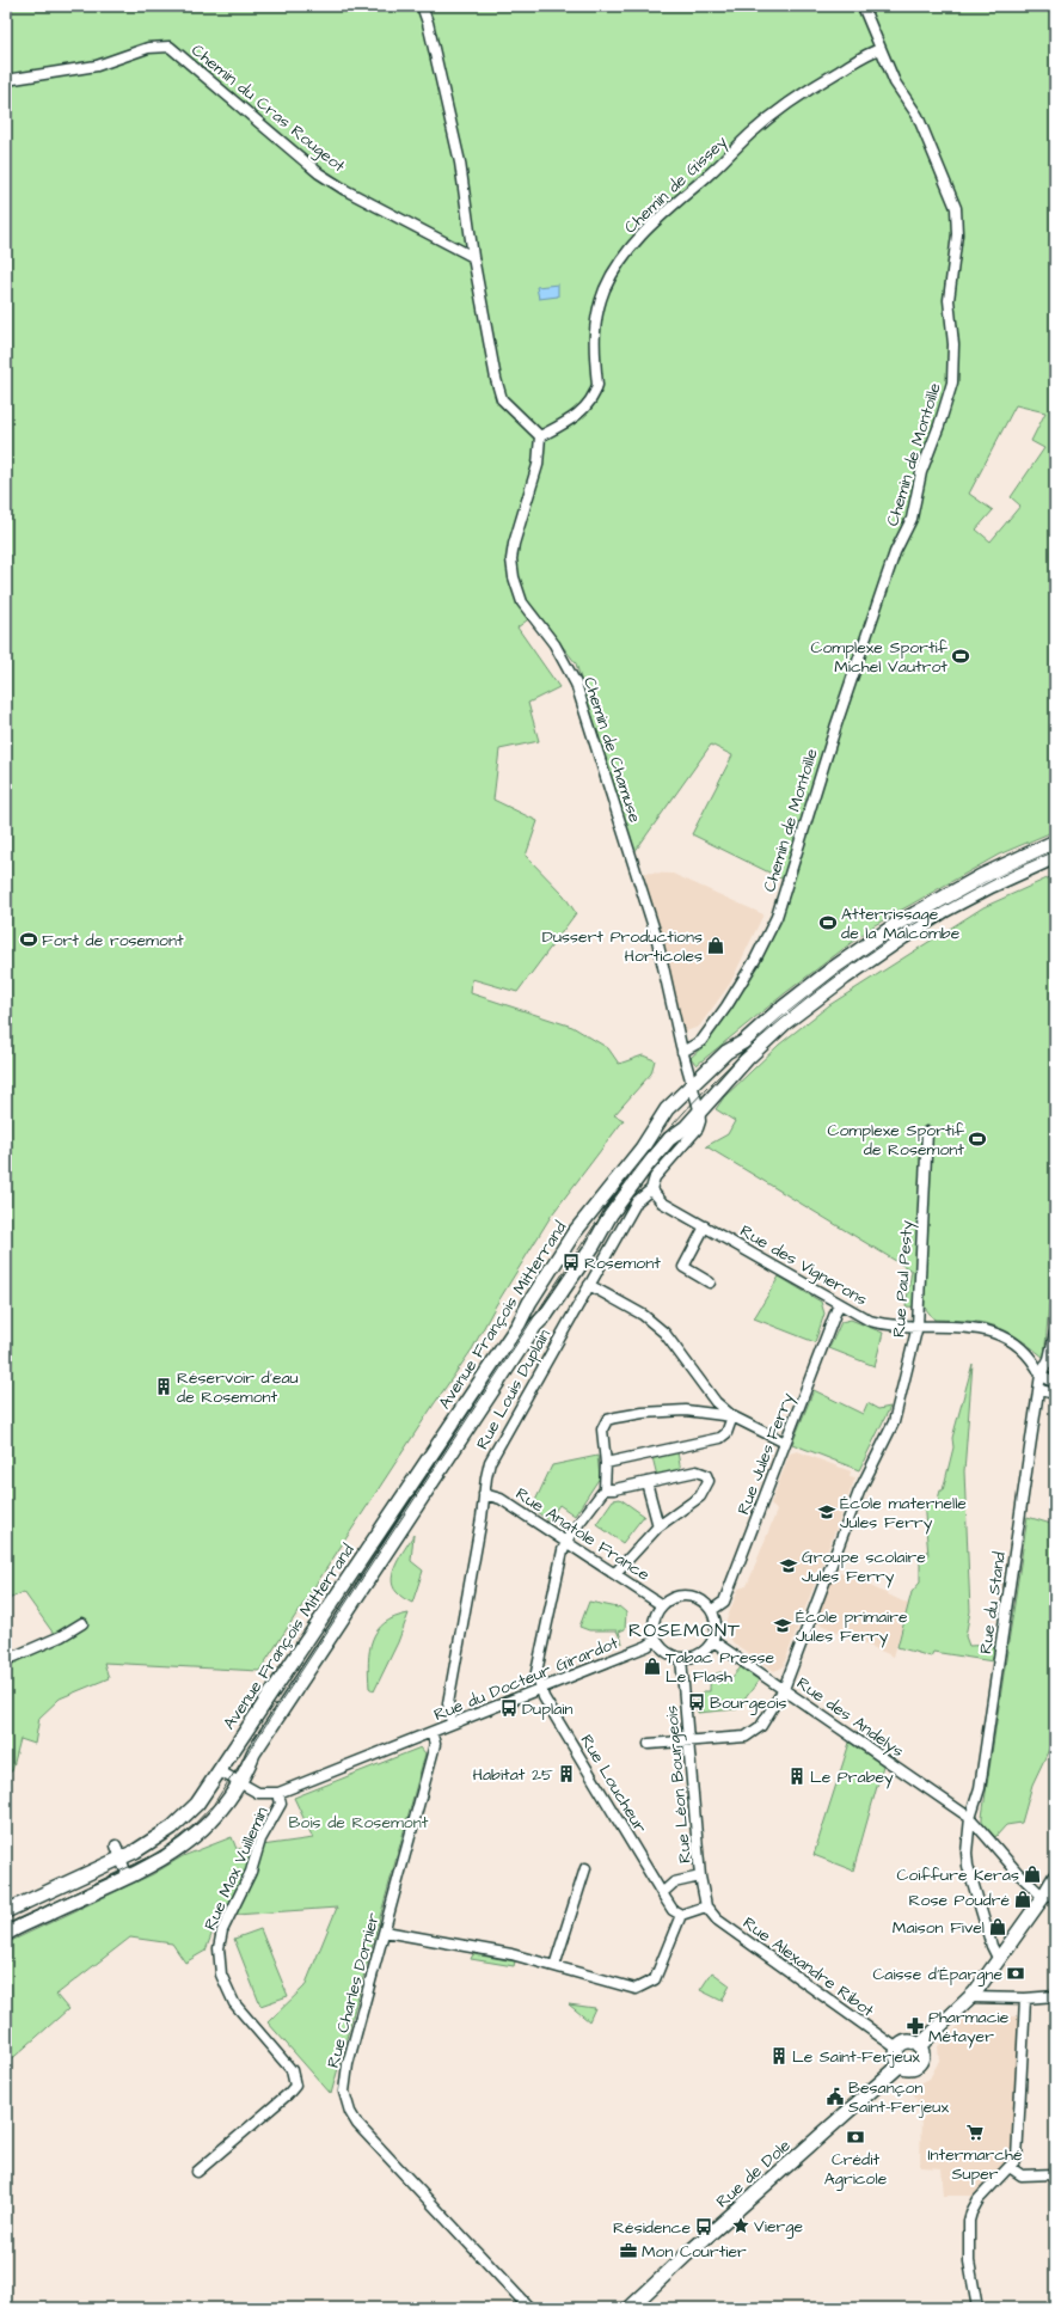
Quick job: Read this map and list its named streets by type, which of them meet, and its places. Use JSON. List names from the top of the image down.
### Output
{
  "streets": {
    "main road": ["Avenue François Mitterrand", "Rue de Dole"],
    "street": [
      "Chemin du Cras Rougeot",
      "Chemin de Gissey",
      "Chemin de Montoille",
      "Chemin de Chamuse",
      "Rue des Vignerons",
      "Rue Paul Pesty",
      "Rue Louis Duplain",
      "Rue Jules Ferry",
      "Rue Anatole France",
      "Rue du Stand",
      "Rue du Docteur Girardot",
      "Rue des Andelys",
      "Rue Loucheur",
      "Rue Léon Bourgeois",
      "Rue Max Vuillemin",
      "Rue Alexandre Ribot",
      "Rue Charles Dornier"
    ]
  },
  "crossings": [
    ["Chemin de Gissey", "Chemin de Montoille"],
    ["Chemin de Gissey", "Chemin de Chamuse"],
    ["Chemin de Montoille", "Chemin de Chamuse"],
    ["Chemin de Chamuse", "Avenue François Mitterrand"],
    ["Chemin de Chamuse", "Rue Louis Duplain"],
    ["Rue des Vignerons", "Rue Paul Pesty"],
    ["Rue des Vignerons", "Rue Louis Duplain"],
    ["Rue des Vignerons", "Rue Jules Ferry"],
    ["Rue Paul Pesty", "Rue des Andelys"],
    ["Rue Paul Pesty", "Rue Léon Bourgeois"],
    ["Avenue François Mitterrand", "Rue Louis Duplain"],
    ["Rue Louis Duplain", "Rue Anatole France"],
    ["Rue Louis Duplain", "Rue du Docteur Girardot"],
    ["Rue Jules Ferry", "Rue Anatole France"],
    ["Rue Jules Ferry", "Rue du Docteur Girardot"],
    ["Rue Jules Ferry", "Rue des Andelys"],
    ["Rue Jules Ferry", "Rue Léon Bourgeois"],
    ["Rue Anatole France", "Rue du Docteur Girardot"],
    ["Rue Anatole France", "Rue des Andelys"],
    ["Rue Anatole France", "Rue Léon Bourgeois"],
    ["Rue du Stand", "Rue des Andelys"],
    ["Rue du Docteur Girardot", "Rue des Andelys"],
    ["Rue du Docteur Girardot", "Rue Loucheur"],
    ["Rue du Docteur Girardot", "Rue Léon Bourgeois"],
    ["Rue du Docteur Girardot", "Rue Max Vuillemin"],
    ["Rue du Docteur Girardot", "Rue Charles Dornier"],
    ["Rue des Andelys", "Rue Léon Bourgeois"],
    ["Rue Léon Bourgeois", "Rue Alexandre Ribot"],
    ["Rue Alexandre Ribot", "Rue de Dole"]
  ],
  "districts": ["ROSEMONT"],
  "parks": ["Bois de Rosemont"],
  "places": {
    "sports": [
      "Complexe Sportif Michel Vautrot",
      "Atterrissage de la Malcombe",
      "Fort de rosemont",
      "Complexe Sportif de Rosemont"
    ],
    "shop": [
      "Dussert Productions Horticoles",
      "Tabac Presse Le Flash",
      "Coiffure Keras",
      "Rose Poudré",
      "Maison Fivel"
    ],
    "bus stop": [
      "Rosemont",
      "Bourgeois",
      "Duplain",
      "Résidence"
    ],
    "building": [
      "Réservoir d'eau de Rosemont",
      "Habitat 25",
      "Le Prabey",
      "Le Saint-Ferjeux"
    ],
    "school or university": ["École maternelle Jules Ferry", "Groupe scolaire Jules Ferry", "École primaire Jules Ferry"],
    "bank": ["Caisse d'Épargne", "Crédit Agricole"],
    "pharmacy": ["Pharmacie Métayer"],
    "public building": ["Besançon Saint-Ferjeux"],
    "supermarket": ["Intermarché Super"],
    "place": ["Vierge"],
    "office": ["Mon Courtier"]
  }
}
